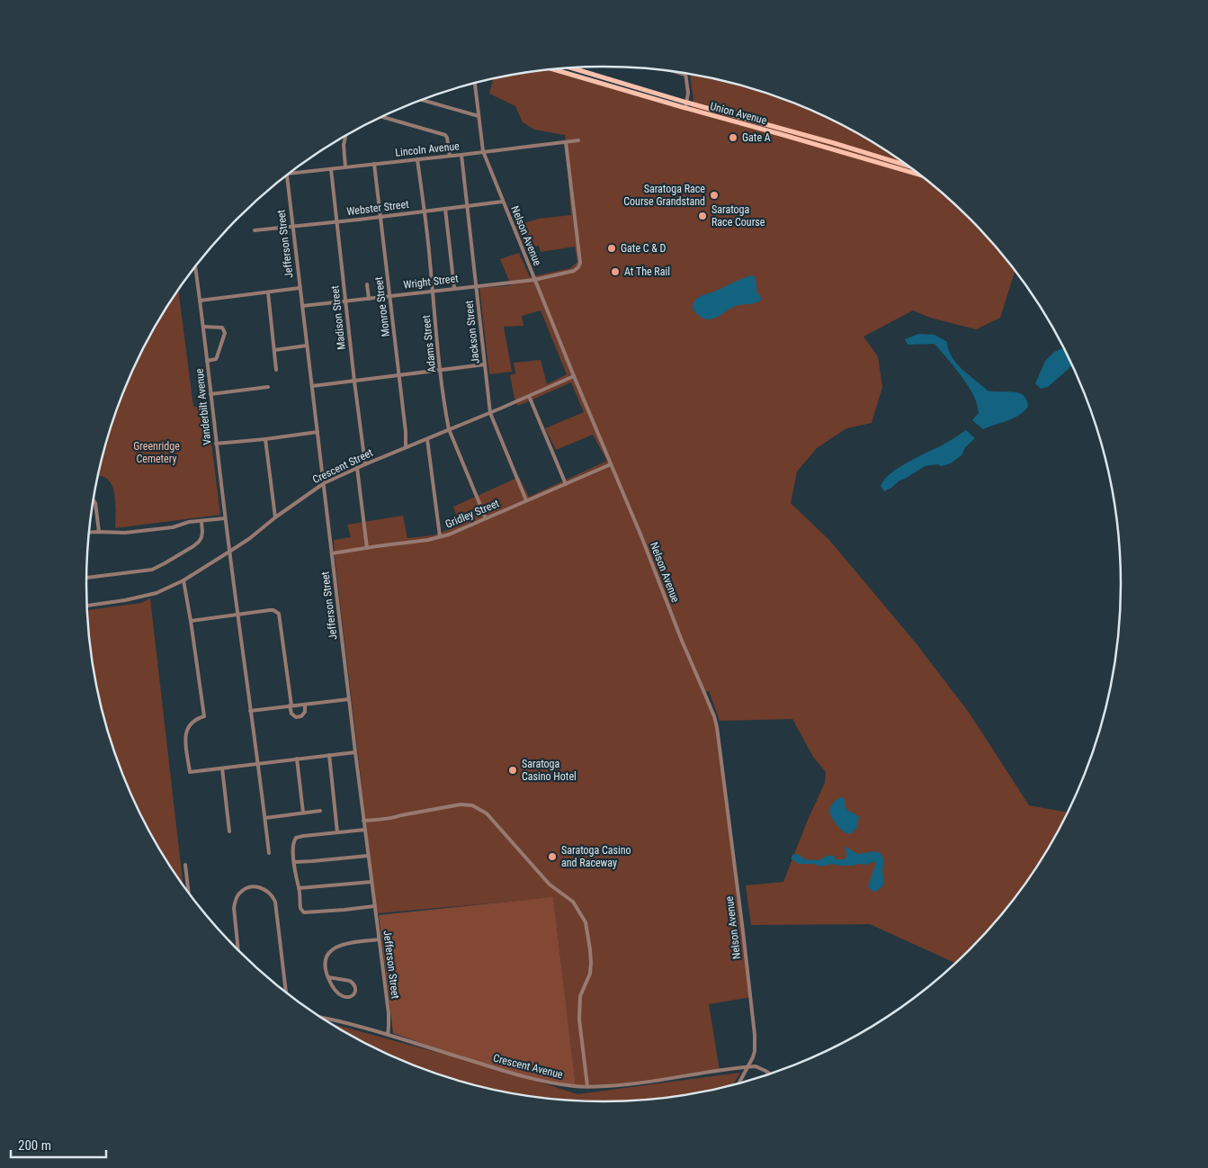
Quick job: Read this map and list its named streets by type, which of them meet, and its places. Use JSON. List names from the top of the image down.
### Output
{
  "streets": {
    "main road": ["Union Avenue"],
    "street": [
      "Lincoln Avenue",
      "Webster Street",
      "Nelson Avenue",
      "Jefferson Street",
      "Wright Street",
      "Monroe Street",
      "Madison Street",
      "Jackson Street",
      "Adams Street",
      "Vanderbilt Avenue",
      "Crescent Street",
      "Gridley Street",
      "Crescent Avenue"
    ]
  },
  "crossings": [
    ["Lincoln Avenue", "Nelson Avenue"],
    ["Lincoln Avenue", "Wright Street"],
    ["Lincoln Avenue", "Monroe Street"],
    ["Lincoln Avenue", "Madison Street"],
    ["Lincoln Avenue", "Jackson Street"],
    ["Lincoln Avenue", "Adams Street"],
    ["Webster Street", "Nelson Avenue"],
    ["Webster Street", "Jefferson Street"],
    ["Webster Street", "Monroe Street"],
    ["Webster Street", "Madison Street"],
    ["Webster Street", "Jackson Street"],
    ["Webster Street", "Adams Street"],
    ["Nelson Avenue", "Wright Street"],
    ["Nelson Avenue", "Crescent Street"],
    ["Nelson Avenue", "Gridley Street"],
    ["Nelson Avenue", "Crescent Avenue"],
    ["Jefferson Street", "Wright Street"],
    ["Jefferson Street", "Crescent Street"],
    ["Jefferson Street", "Gridley Street"],
    ["Jefferson Street", "Crescent Avenue"],
    ["Wright Street", "Monroe Street"],
    ["Wright Street", "Madison Street"],
    ["Wright Street", "Jackson Street"],
    ["Wright Street", "Adams Street"],
    ["Monroe Street", "Crescent Street"],
    ["Madison Street", "Crescent Street"],
    ["Jackson Street", "Crescent Street"],
    ["Jackson Street", "Gridley Street"],
    ["Adams Street", "Crescent Street"],
    ["Adams Street", "Gridley Street"],
    ["Vanderbilt Avenue", "Crescent Street"]
  ],
  "parks": ["Greenridge Cemetery"],
  "places": [
    "Gate A",
    "Saratoga Race Course Grandstand",
    "Saratoga Race Course",
    "Gate C & D",
    "At The Rail",
    "Saratoga Casino Hotel",
    "Saratoga Casino and Raceway"
  ],
  "scale_bar": "200 m"
}
